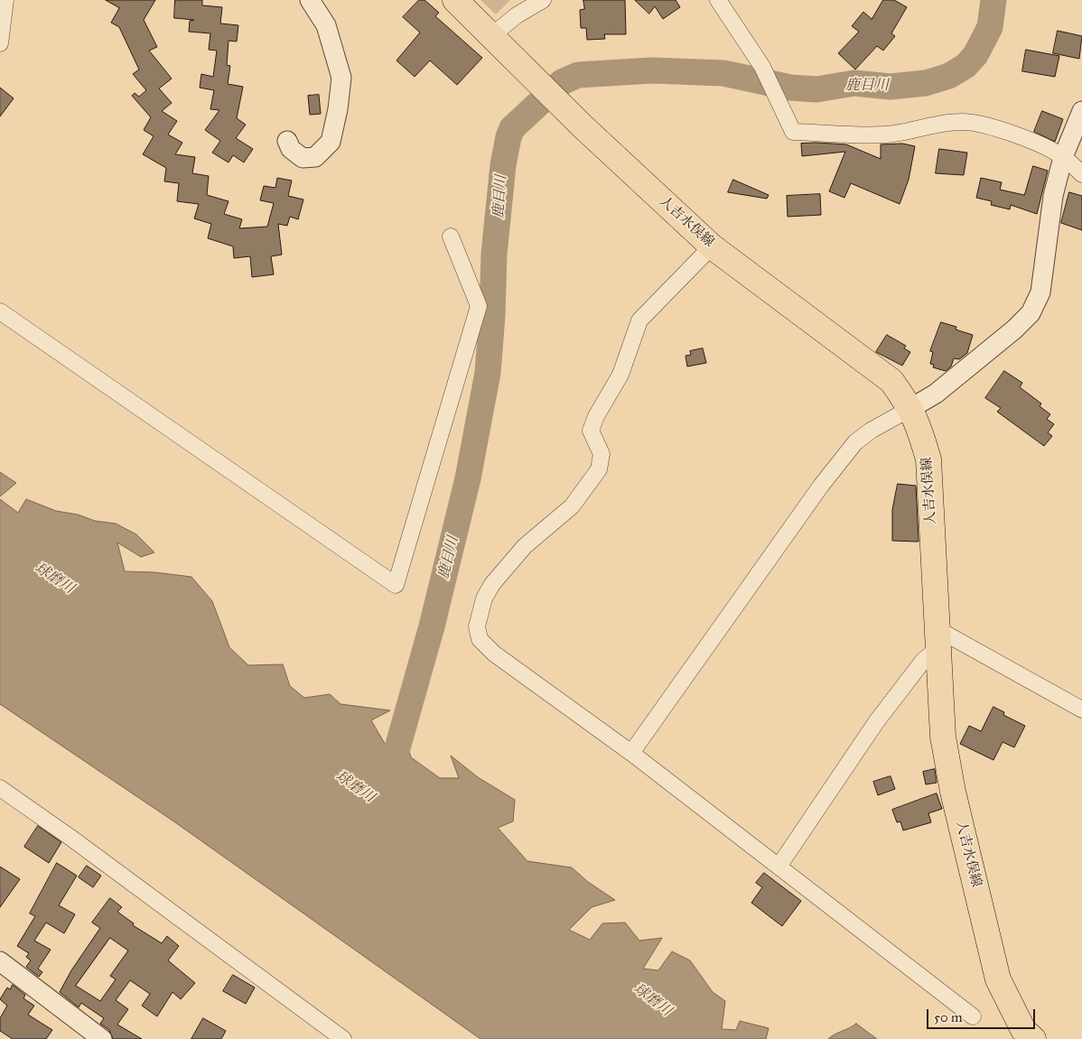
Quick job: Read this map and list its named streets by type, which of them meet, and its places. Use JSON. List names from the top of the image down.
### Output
{
  "streets": {
    "main road": ["人吉水俣線"]
  },
  "water": ["鹿目川", "球磨川"],
  "scale_bar": "50 m"
}
